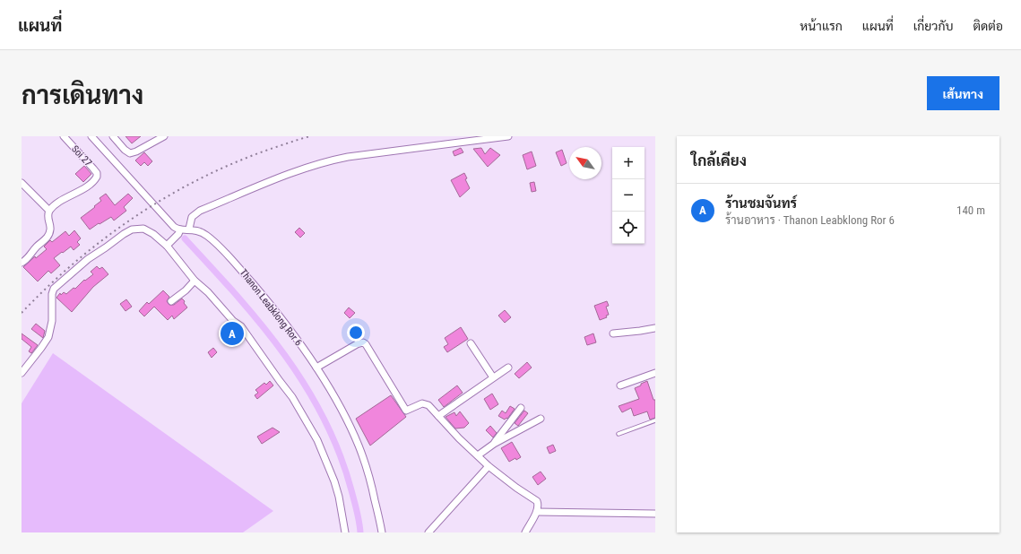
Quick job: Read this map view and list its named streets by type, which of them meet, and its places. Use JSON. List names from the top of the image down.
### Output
{
  "streets": {
    "street": ["Soi 27", "Thanon Leabklong Ror 6"]
  },
  "north": "top left",
  "page": {
    "header": "แผนที่",
    "nav": [
      "หน้าแรก",
      "แผนที่",
      "เกี่ยวกับ",
      "ติดต่อ"
    ],
    "buttons": "เส้นทาง",
    "title": "การเดินทาง",
    "heading": "ใกล้เคียง",
    "map_buttons": ["+", "−"],
    "list": [
      {
        "mark": "A",
        "name": "ร้านชมจันทร์",
        "note": "ร้านอาหาร · Thanon Leabklong Ror 6",
        "value": "140 m"
      }
    ],
    "pins": "A"
  }
}
